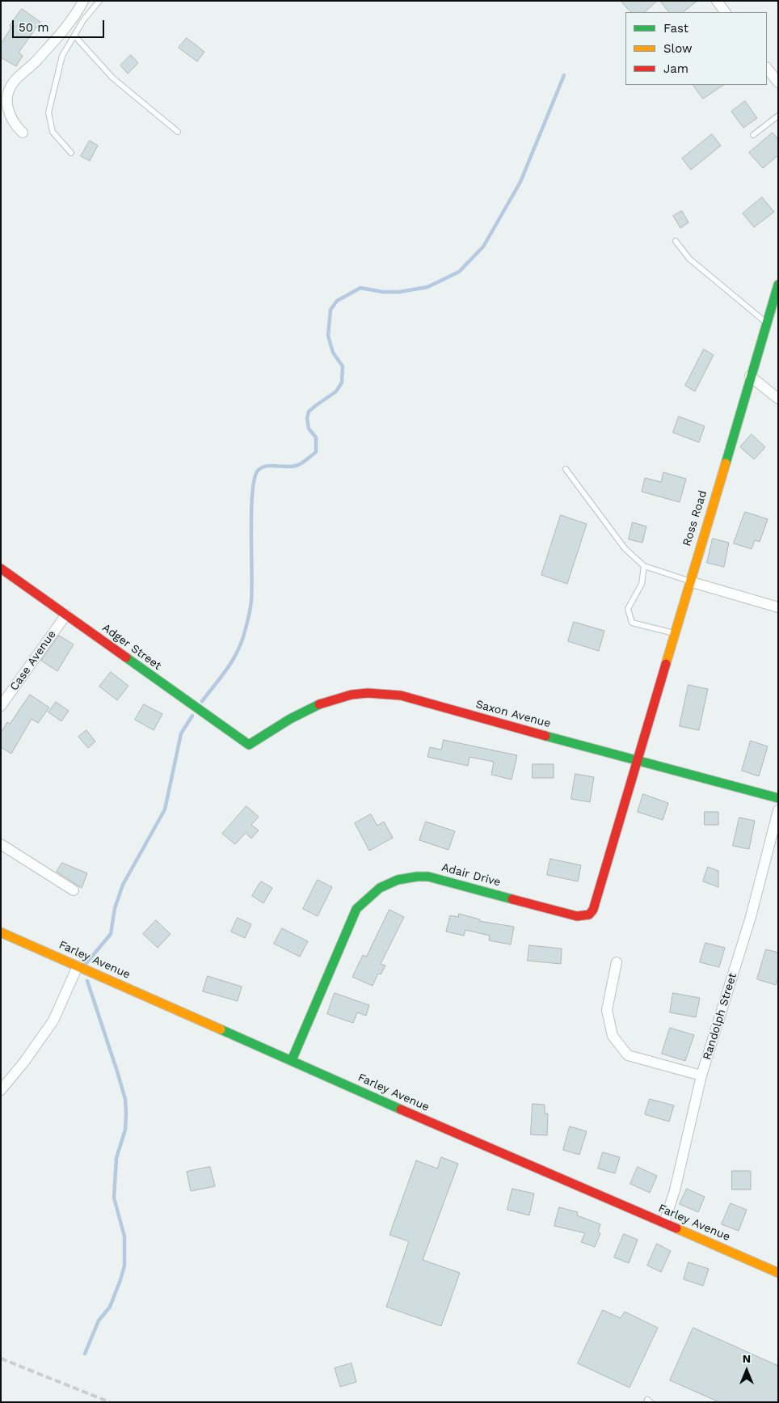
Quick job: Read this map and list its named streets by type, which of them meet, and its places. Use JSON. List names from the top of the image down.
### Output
{
  "streets": {
    "street": [
      "Ross Road",
      "Adger Street",
      "Case Avenue",
      "Saxon Avenue",
      "Adair Drive",
      "Farley Avenue",
      "Randolph Street"
    ]
  },
  "crossings": [
    ["Ross Road", "Saxon Avenue"],
    ["Ross Road", "Adair Drive"],
    ["Adger Street", "Case Avenue"],
    ["Adger Street", "Saxon Avenue"],
    ["Saxon Avenue", "Adair Drive"],
    ["Adair Drive", "Farley Avenue"],
    ["Farley Avenue", "Randolph Street"]
  ],
  "legend": ["Fast", "Slow", "Jam"],
  "scale_bar": "50 m",
  "north": "top"
}
